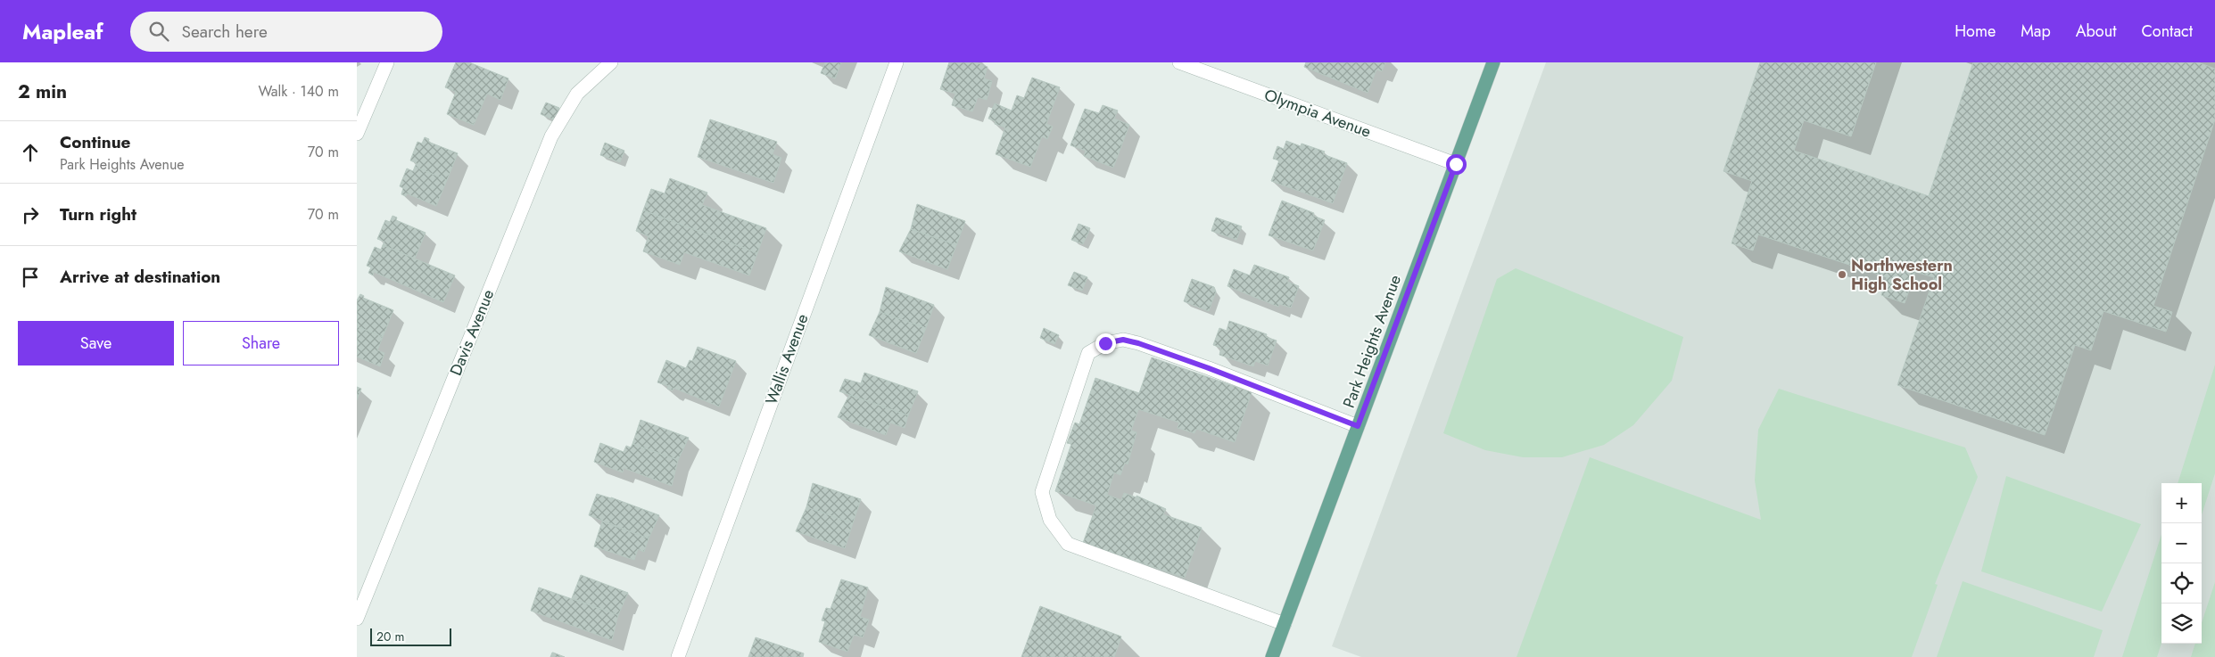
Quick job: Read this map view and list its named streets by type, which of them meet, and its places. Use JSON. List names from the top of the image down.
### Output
{
  "streets": {
    "main road": ["Park Heights Avenue"],
    "street": ["Olympia Avenue", "Davis Avenue", "Wallis Avenue"]
  },
  "crossings": [
    ["Olympia Avenue", "Park Heights Avenue"]
  ],
  "places": ["Northwestern High School"],
  "scale_bar": "20 m",
  "page": {
    "header": "Mapleaf",
    "search": "Search here",
    "nav": [
      "Home",
      "Map",
      "About",
      "Contact"
    ],
    "heading": ["2 min", "Walk · 140 m"],
    "list": [
      ["Continue", "Park Heights Avenue", "70 m"],
      ["Turn right", "70 m"],
      "Arrive at destination"
    ],
    "buttons": ["Save", "Share"],
    "map_buttons": ["+", "−"],
    "scale": "20 m"
  }
}
